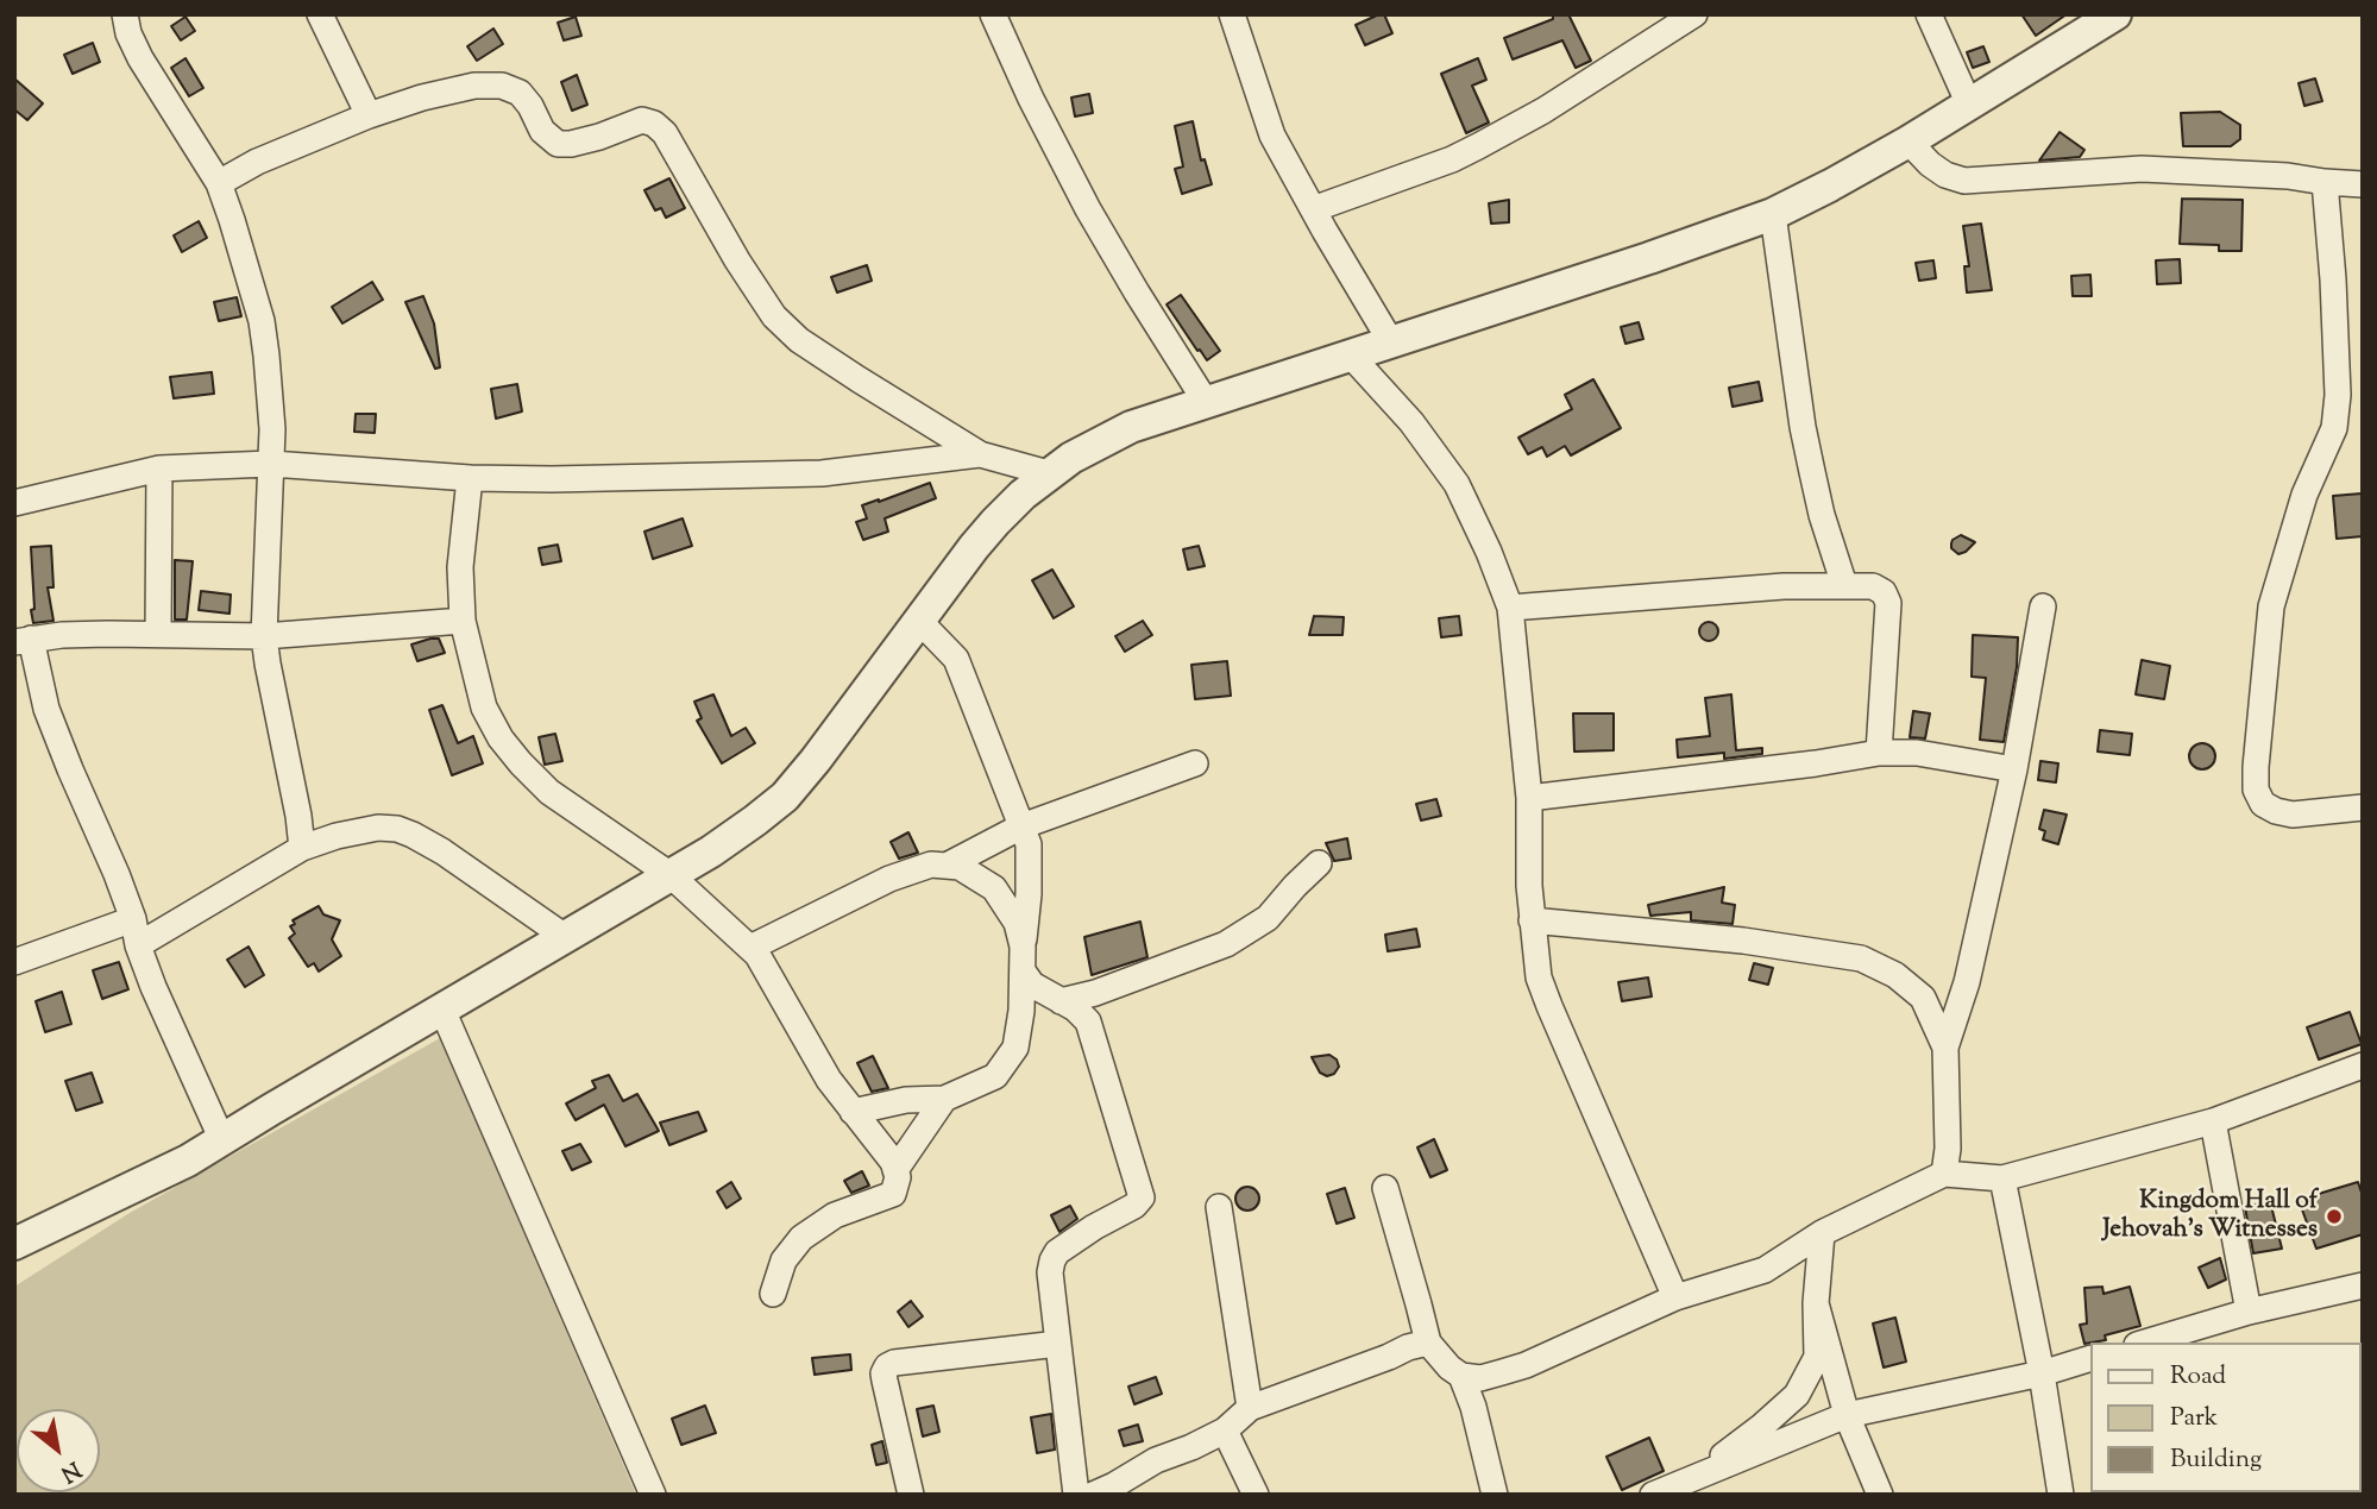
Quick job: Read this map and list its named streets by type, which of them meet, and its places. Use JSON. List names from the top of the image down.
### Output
{
  "places": ["Kingdom Hall of Jehovah's Witnesses"],
  "legend": ["Road", "Park", "Building"],
  "north": "bottom right"
}
